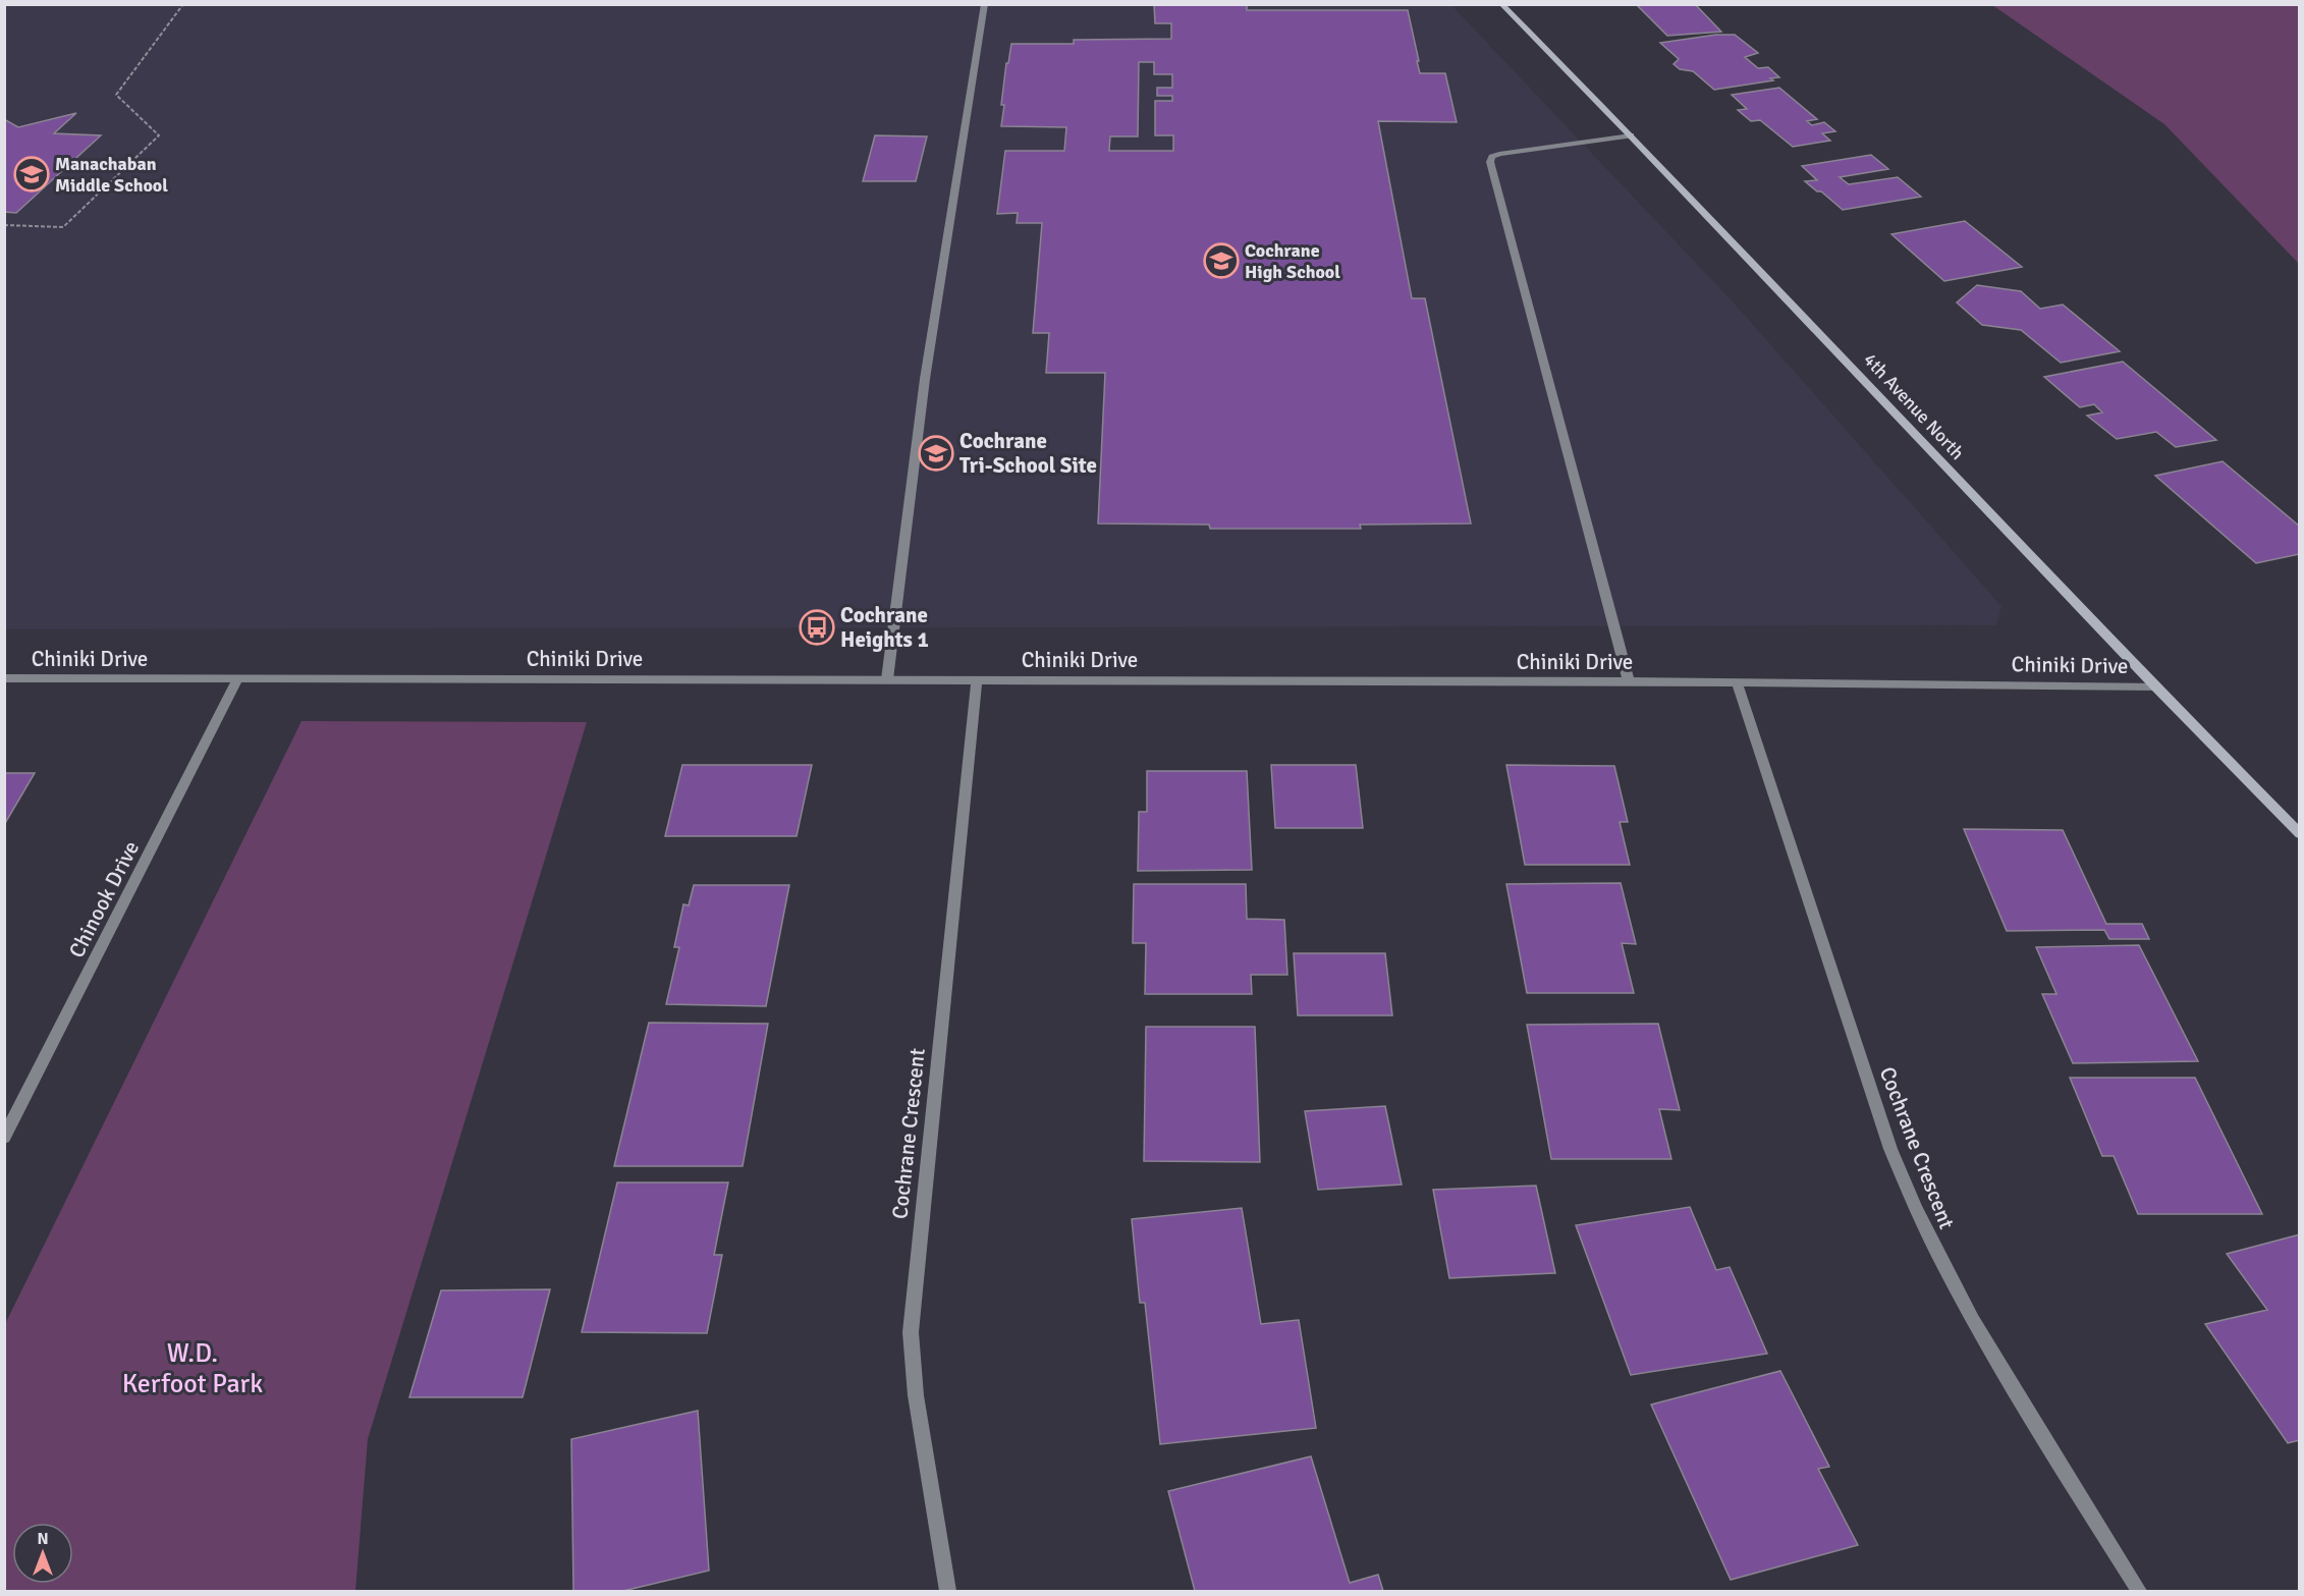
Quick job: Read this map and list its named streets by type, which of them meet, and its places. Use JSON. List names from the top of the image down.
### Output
{
  "streets": {
    "street": [
      "4th Avenue North",
      "Chiniki Drive",
      "Chinook Drive",
      "Cochrane Crescent"
    ]
  },
  "crossings": [
    ["4th Avenue North", "Chiniki Drive"],
    ["Chiniki Drive", "Chinook Drive"],
    ["Chiniki Drive", "Cochrane Crescent"]
  ],
  "parks": ["W.D. Kerfoot Park"],
  "places": {
    "school or university": ["Manachaban Middle School", "Cochrane High School", "Cochrane Tri-School Site"],
    "bus stop": ["Cochrane Heights 1"]
  },
  "north": "top"
}
